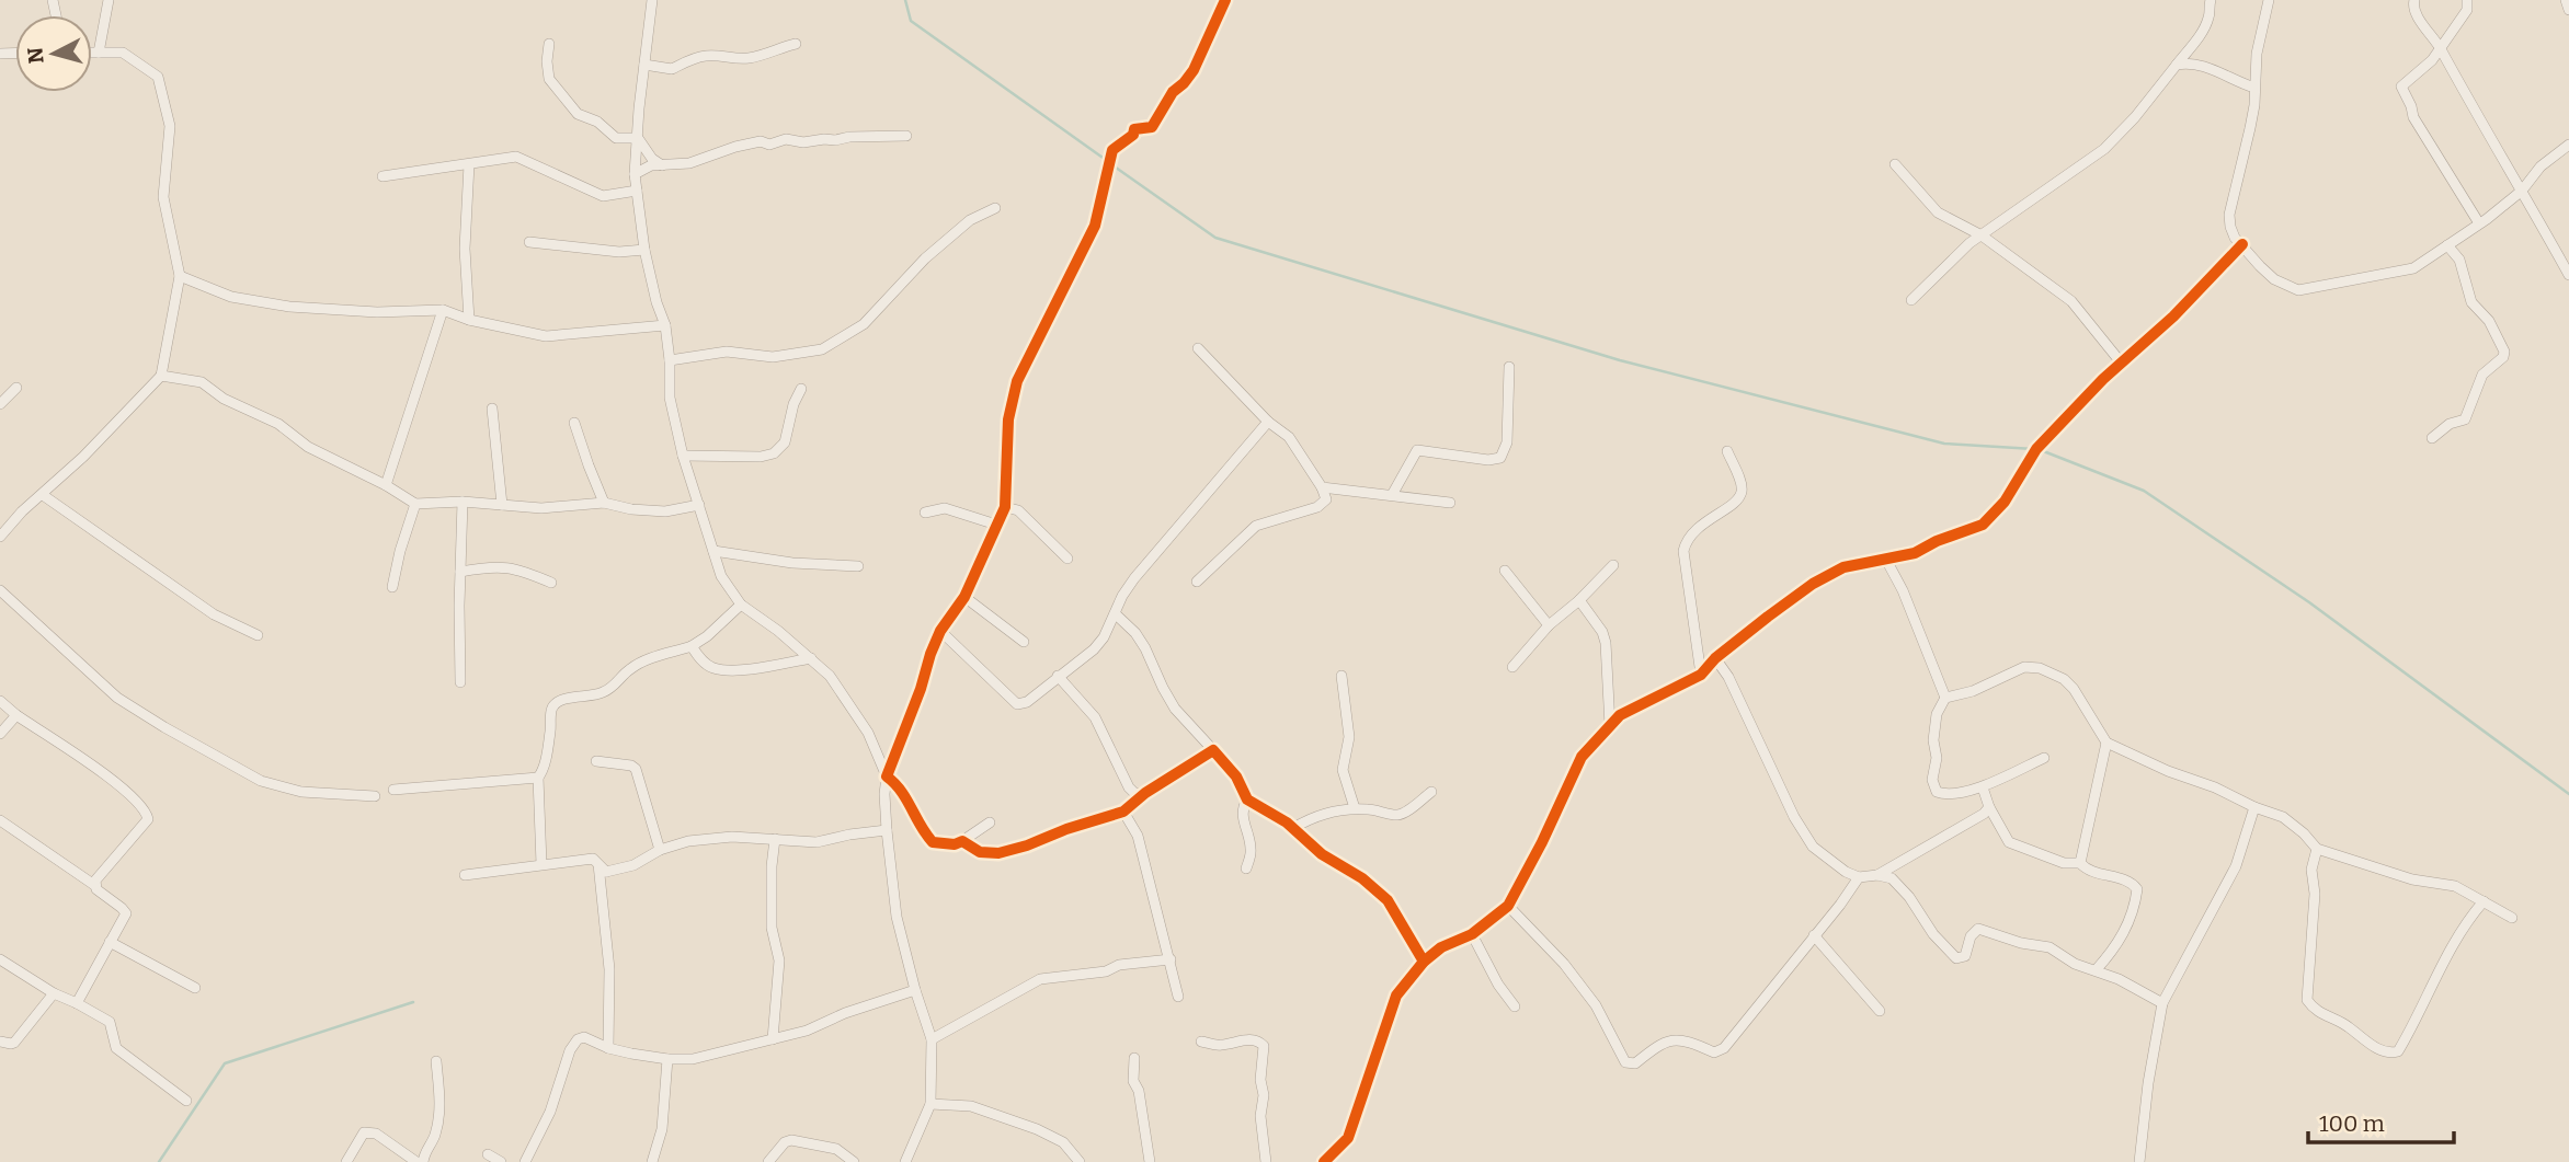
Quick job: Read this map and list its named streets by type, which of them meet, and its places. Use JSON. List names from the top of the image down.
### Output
{
  "scale_bar": "100 m",
  "north": "left"
}
